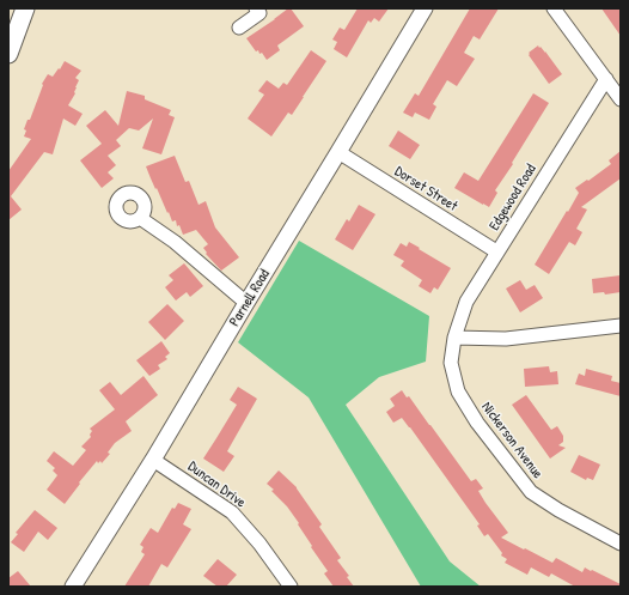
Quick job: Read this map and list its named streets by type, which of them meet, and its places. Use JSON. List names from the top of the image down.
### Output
{
  "streets": {
    "street": [
      "Dorset Street",
      "Edgewood Road",
      "Parnell Road",
      "Nickerson Avenue",
      "Duncan Drive"
    ]
  },
  "crossings": [
    ["Dorset Street", "Edgewood Road"],
    ["Dorset Street", "Parnell Road"],
    ["Edgewood Road", "Nickerson Avenue"],
    ["Parnell Road", "Duncan Drive"]
  ]
}
